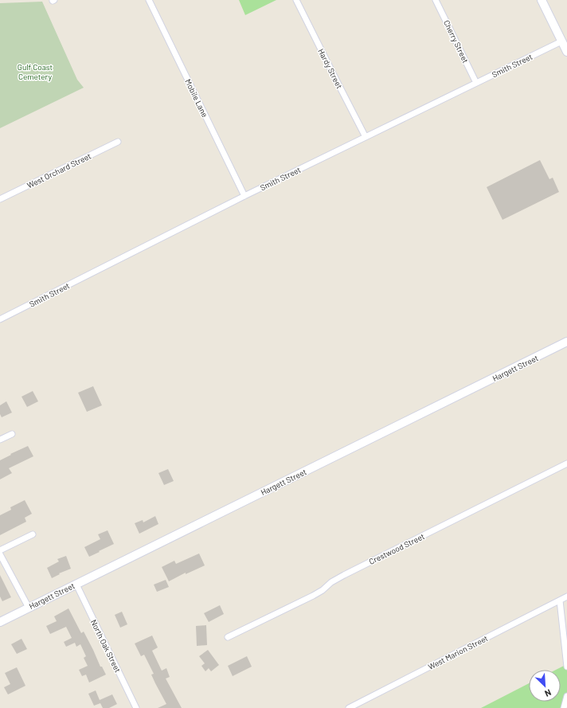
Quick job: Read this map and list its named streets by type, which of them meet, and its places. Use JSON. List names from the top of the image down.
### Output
{
  "streets": {
    "street": [
      "Cherry Street",
      "Smith Street",
      "Hardy Street",
      "Mobile Lane",
      "West Orchard Street",
      "Hargett Street",
      "Crestwood Street",
      "North Oak Street",
      "West Marion Street"
    ]
  },
  "crossings": [
    ["Cherry Street", "Smith Street"],
    ["Smith Street", "Hardy Street"],
    ["Smith Street", "Mobile Lane"],
    ["Hargett Street", "North Oak Street"]
  ],
  "parks": ["Gulf Coast Cemetery"],
  "north": "bottom right"
}
